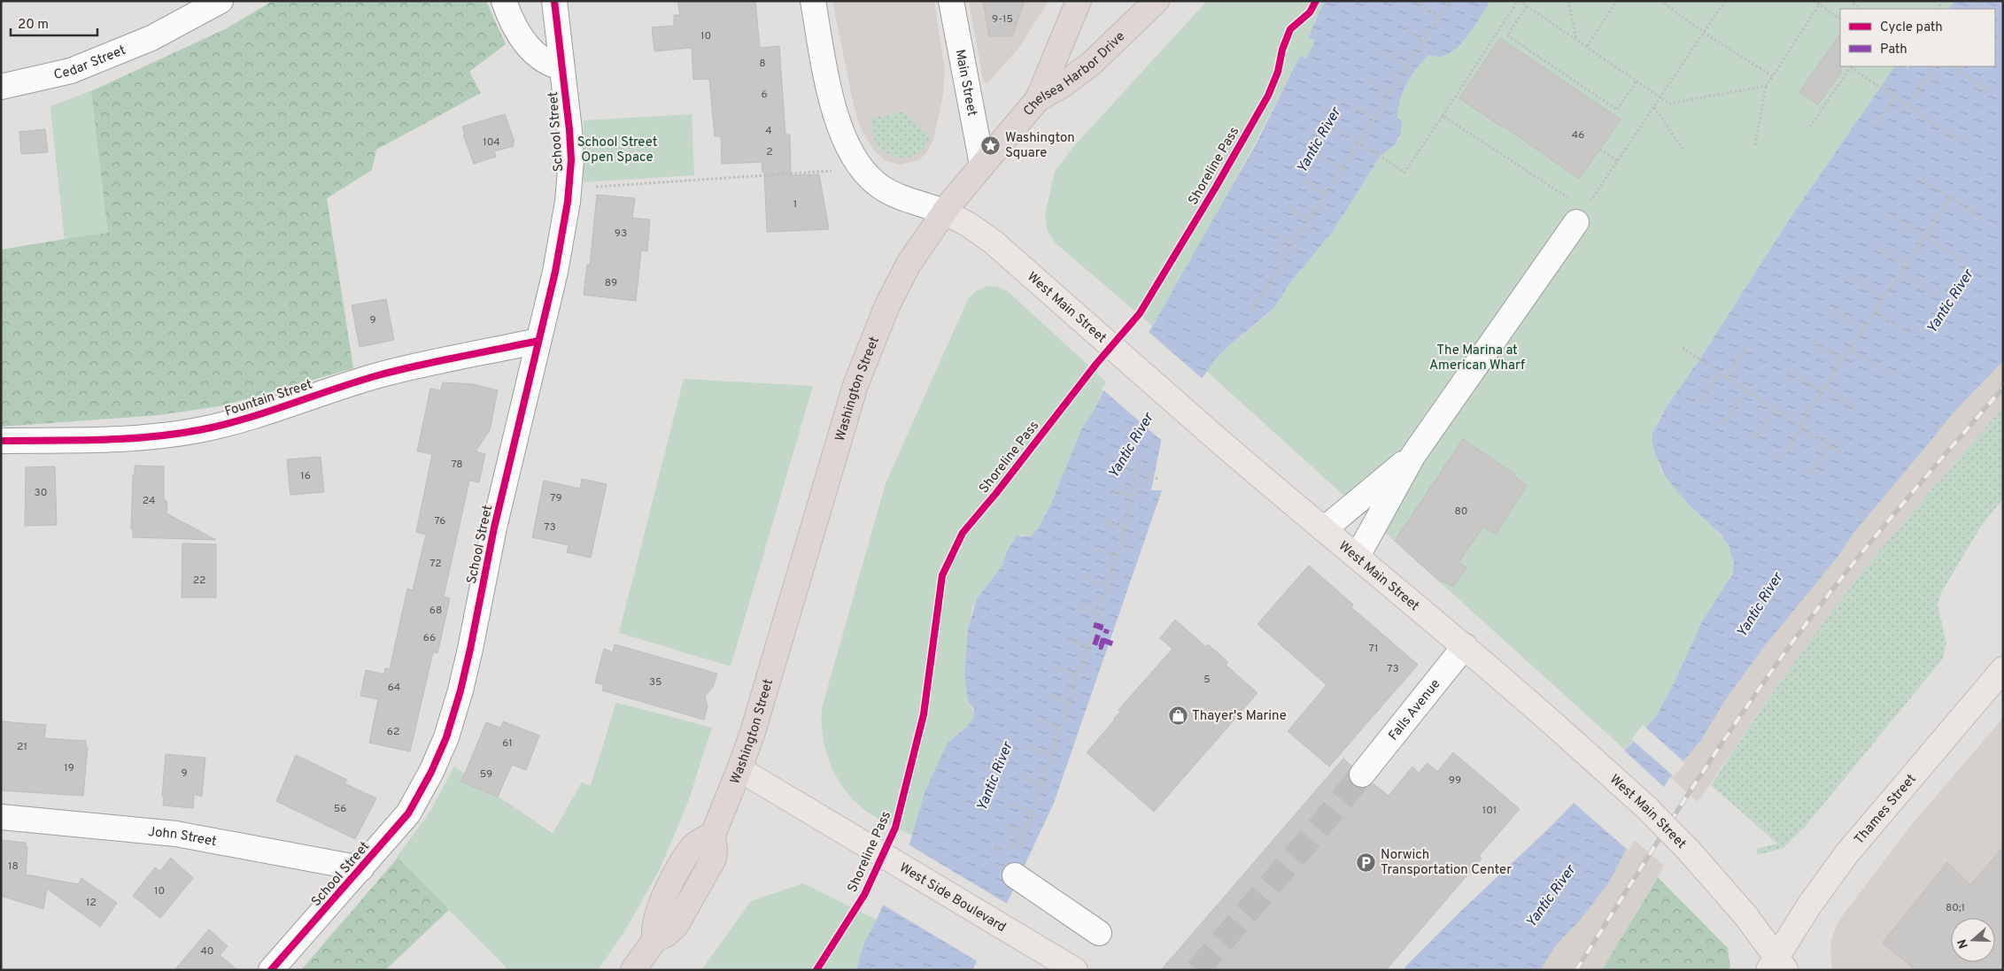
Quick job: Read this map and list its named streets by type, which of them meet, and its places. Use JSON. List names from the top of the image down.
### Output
{
  "streets": {
    "highway": ["Chelsea Harbor Drive", "Washington Street"],
    "main road": ["West Main Street", "Thames Street", "West Side Boulevard"],
    "street": [
      "Cedar Street",
      "Main Street",
      "School Street",
      "Fountain Street",
      "Falls Avenue",
      "John Street"
    ],
    "cycle path": ["Shoreline Pass"]
  },
  "crossings": [
    ["Chelsea Harbor Drive", "Main Street"],
    ["Chelsea Harbor Drive", "West Main Street"],
    ["Chelsea Harbor Drive", "Washington Street"],
    ["School Street", "Fountain Street"],
    ["School Street", "John Street"],
    ["West Main Street", "Washington Street"],
    ["West Main Street", "Falls Avenue"],
    ["West Main Street", "Thames Street"],
    ["Washington Street", "West Side Boulevard"]
  ],
  "water": ["Yantic River"],
  "parks": ["School Street Open Space", "The Marina at American Wharf"],
  "places": {
    "place": ["Washington Square"],
    "shop": ["Thayer's Marine"],
    "parking": ["Norwich Transportation Center"]
  },
  "house_numbers": [
    "9-15",
    "10",
    "8",
    "6",
    "4",
    "46",
    "104",
    "2",
    "1",
    "93",
    "89",
    "9",
    "78",
    "16",
    "30",
    "79",
    "24",
    "80",
    "76",
    "73",
    "72",
    "22",
    "68",
    "66",
    "71",
    "73",
    "5",
    "35",
    "64",
    "62",
    "61",
    "21",
    "19",
    "9",
    "59",
    "99",
    "56",
    "101",
    "18",
    "10",
    "12",
    "80;1",
    "40"
  ],
  "legend": ["Cycle path", "Path"],
  "scale_bar": "20 m",
  "north": "left"
}
